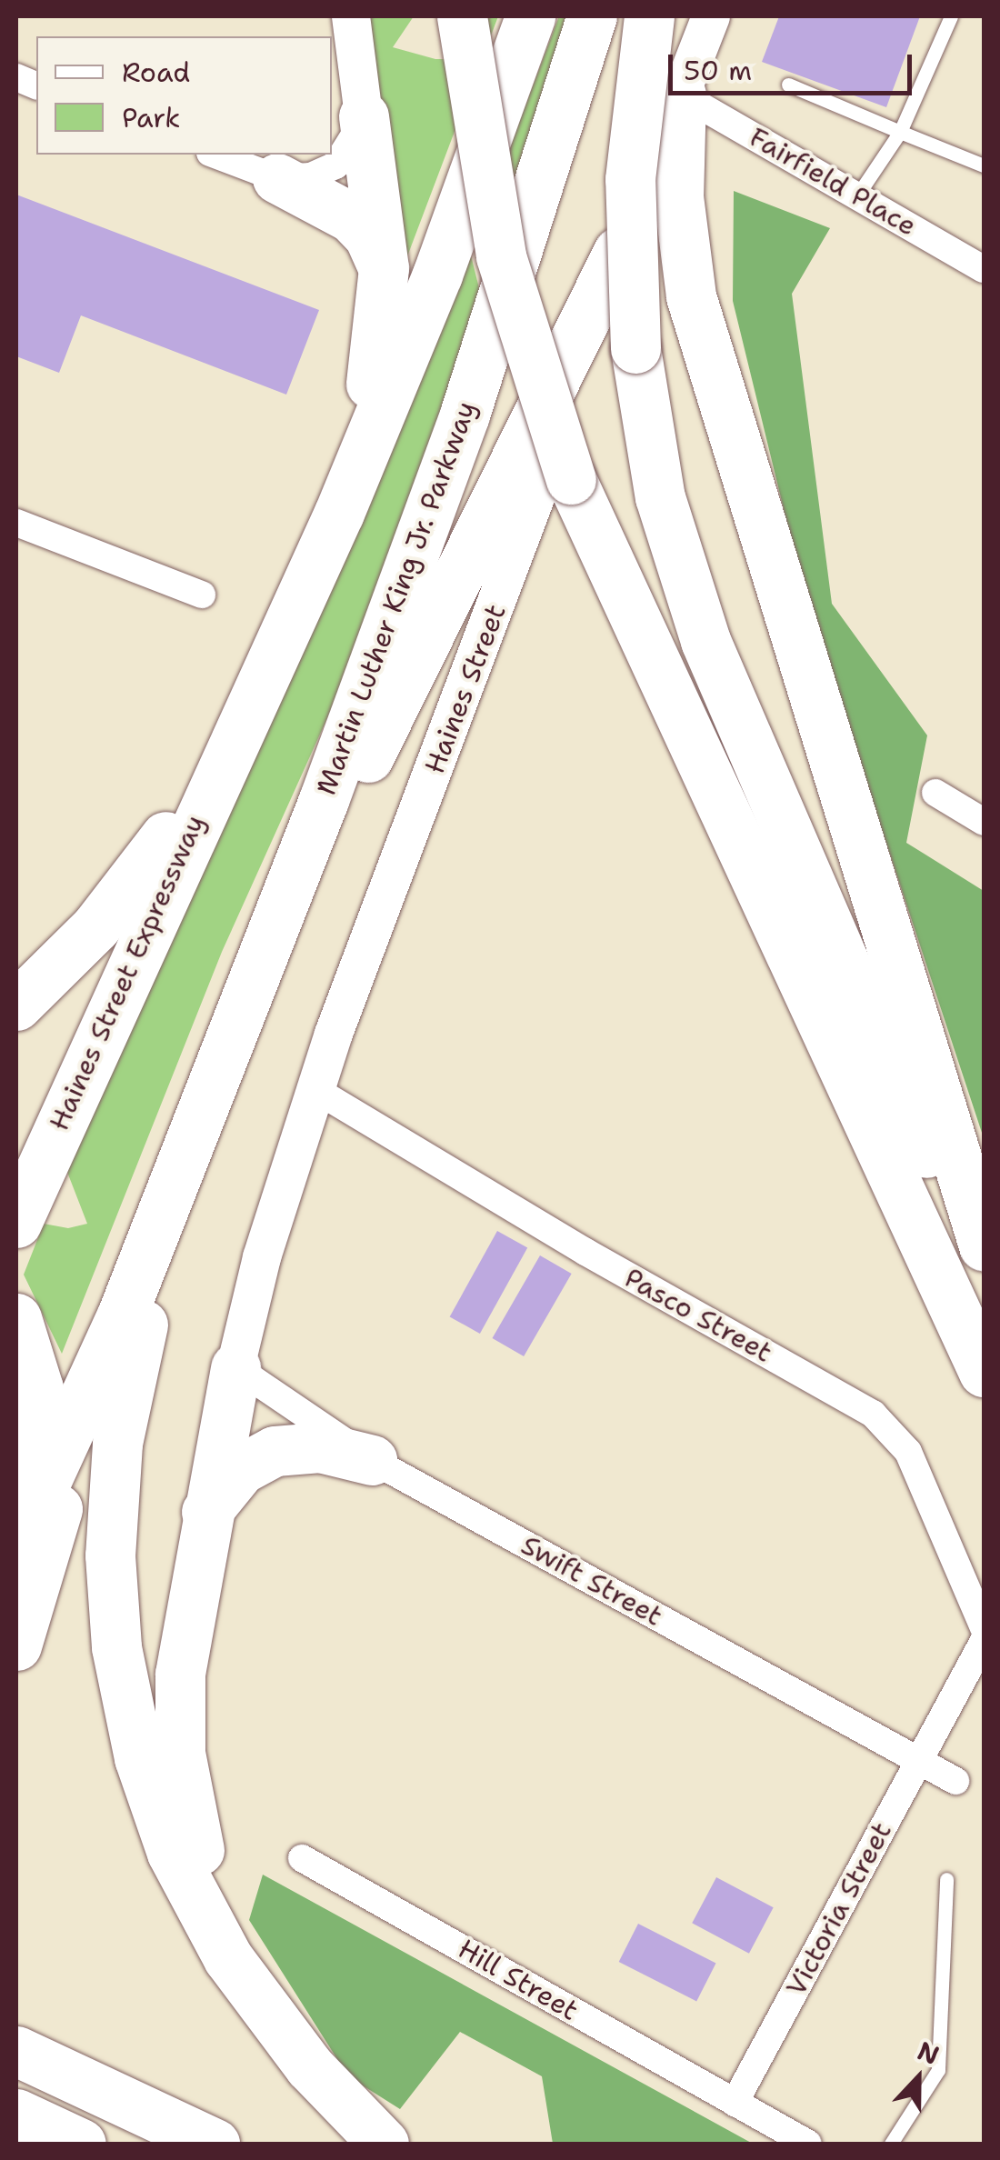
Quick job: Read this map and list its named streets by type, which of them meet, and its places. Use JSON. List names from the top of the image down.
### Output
{
  "streets": {
    "highway": ["Martin Luther King Jr. Parkway", "Haines Street Expressway"],
    "street": [
      "Fairfield Place",
      "Haines Street",
      "Pasco Street",
      "Swift Street",
      "Victoria Street",
      "Hill Street"
    ]
  },
  "crossings": [
    ["Fairfield Place", "Haines Street"],
    ["Haines Street", "Pasco Street"],
    ["Haines Street", "Swift Street"],
    ["Swift Street", "Victoria Street"],
    ["Victoria Street", "Hill Street"]
  ],
  "legend": ["Road", "Park"],
  "scale_bar": "50 m",
  "north": "top"
}
